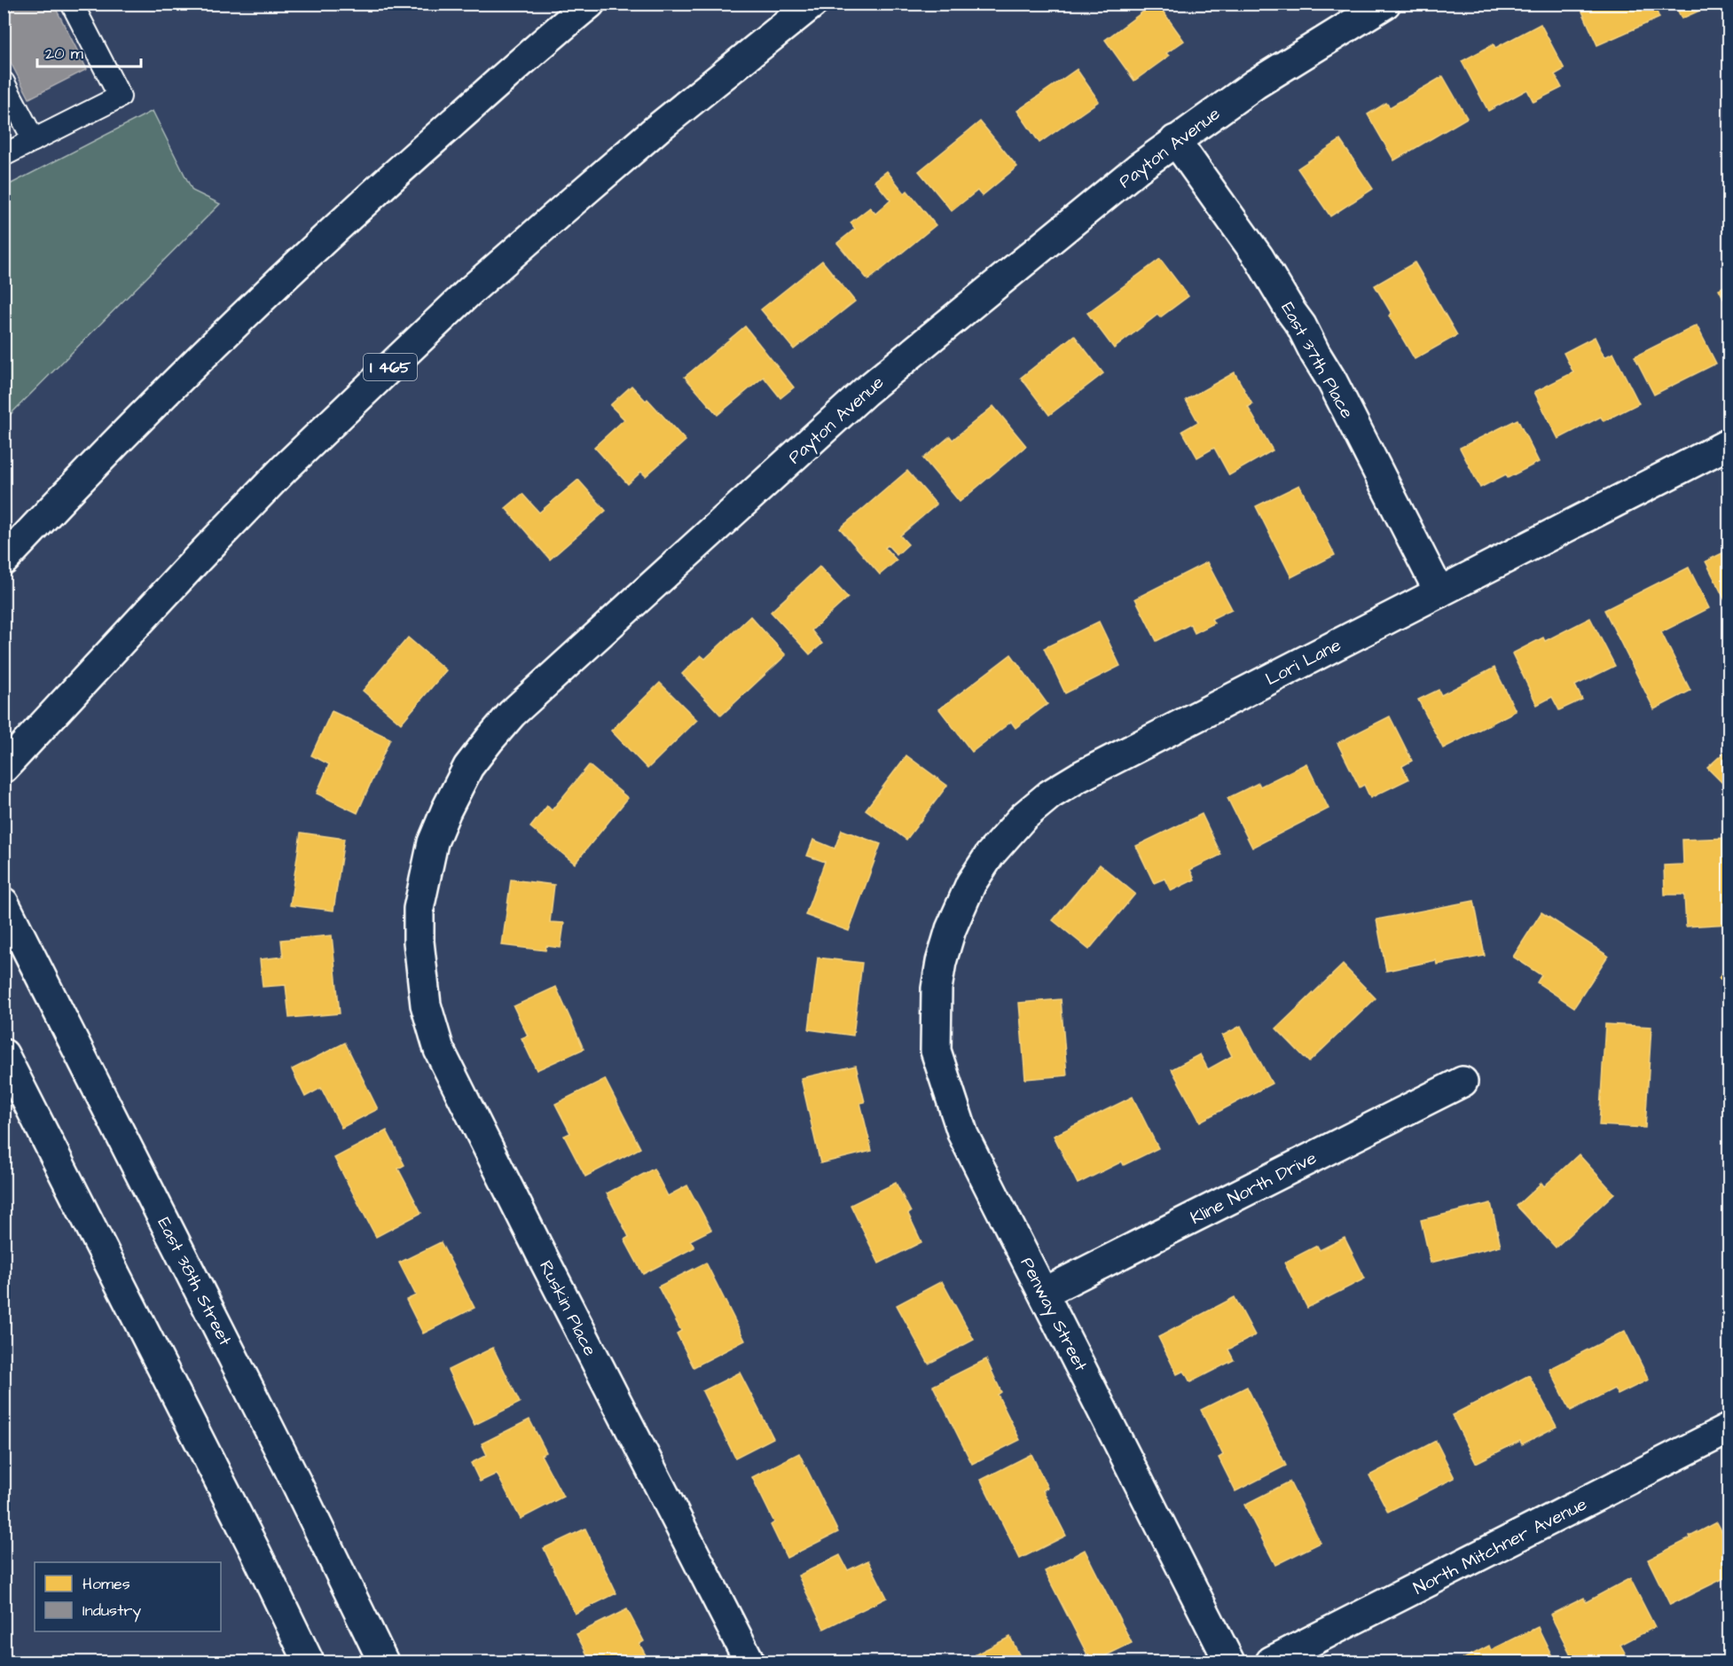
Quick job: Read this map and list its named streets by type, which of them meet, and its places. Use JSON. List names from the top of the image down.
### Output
{
  "streets": {
    "main road": [
      "Payton Avenue",
      "East 37th Place",
      "I 465",
      "Lori Lane",
      "Kline North Drive",
      "East 38th Street",
      "Ruskin Place",
      "Penway Street",
      "North Mitchner Avenue"
    ]
  },
  "crossings": [
    ["Payton Avenue", "East 37th Place"],
    ["Payton Avenue", "Ruskin Place"],
    ["East 37th Place", "Lori Lane"],
    ["Lori Lane", "Penway Street"],
    ["Kline North Drive", "Penway Street"]
  ],
  "legend": ["Homes", "Industry"],
  "scale_bar": "20 m"
}
